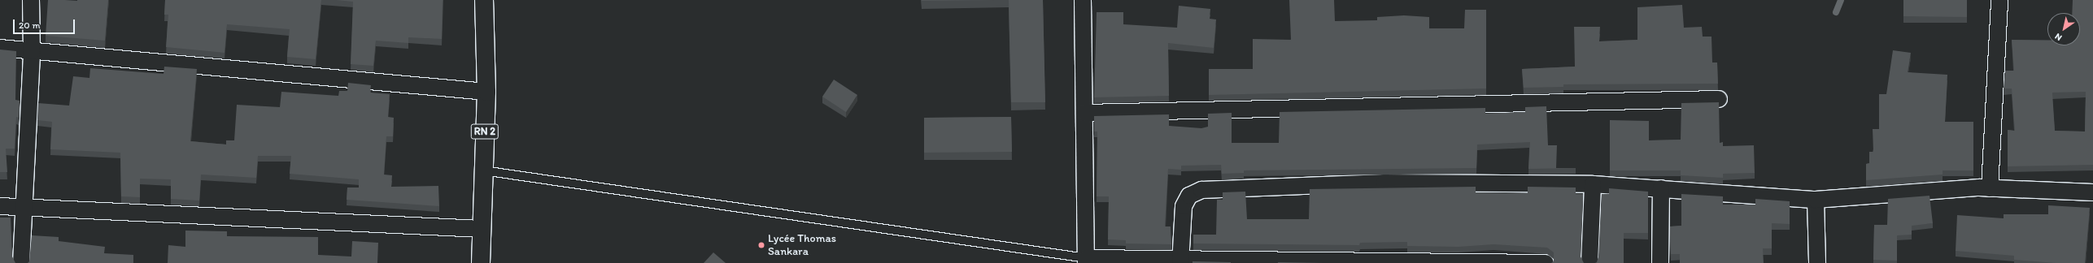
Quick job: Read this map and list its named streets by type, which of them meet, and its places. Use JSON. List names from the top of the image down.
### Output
{
  "streets": {
    "highway": ["RN 2"]
  },
  "places": ["Lycée Thomas Sankara"],
  "scale_bar": "20 m",
  "north": "bottom left"
}
